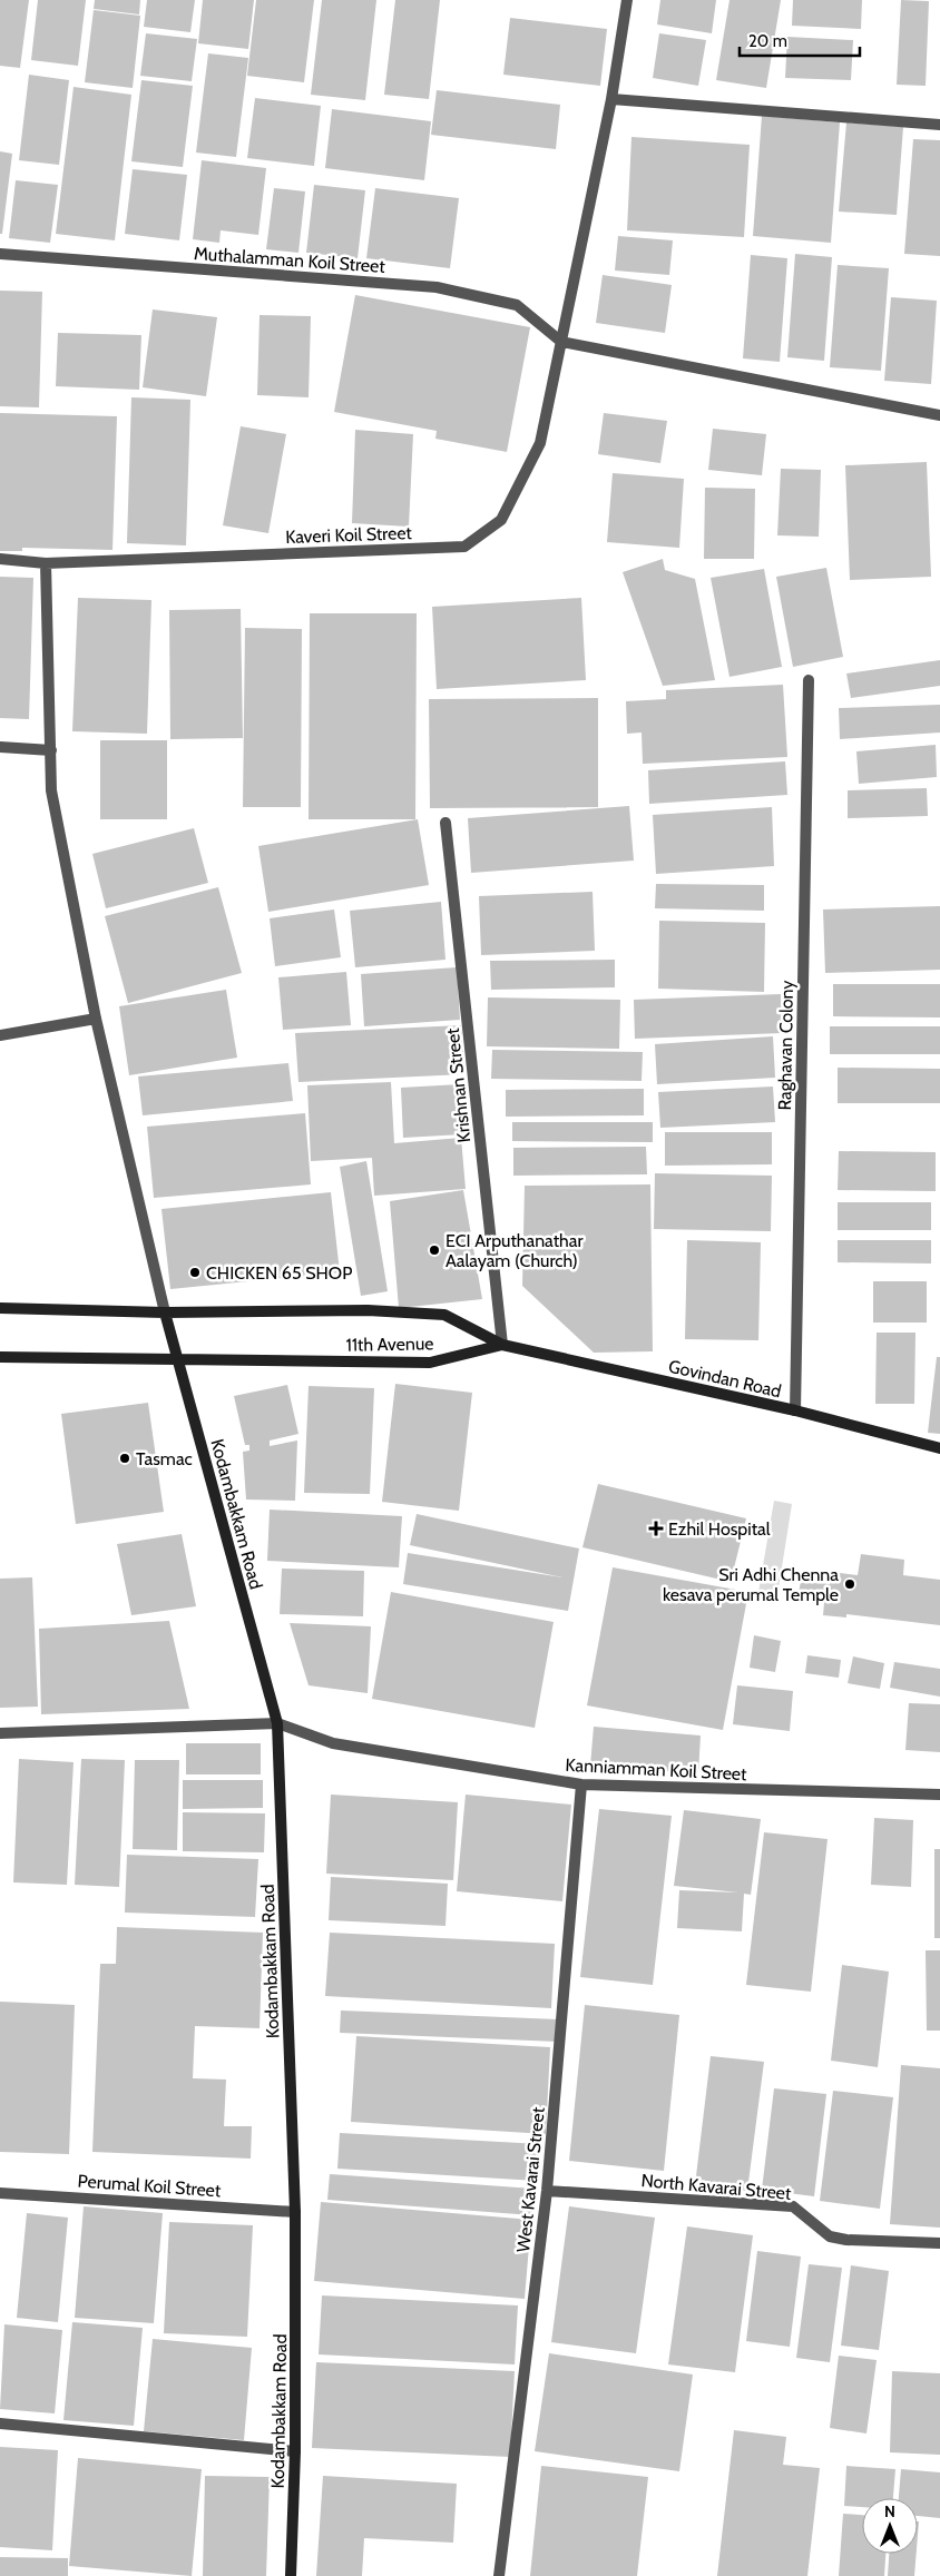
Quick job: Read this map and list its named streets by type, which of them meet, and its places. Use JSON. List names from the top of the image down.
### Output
{
  "streets": {
    "main road": ["11th Avenue", "Govindan Road", "Kodambakkam Road"],
    "street": [
      "Muthalamman Koil Street",
      "Kaveri Koil Street",
      "Raghavan Colony",
      "Krishnan Street",
      "Kanniamman Koil Street",
      "West Kavarai Street",
      "Perumal Koil Street",
      "North Kavarai Street"
    ]
  },
  "crossings": [
    ["Muthalamman Koil Street", "Kaveri Koil Street"],
    ["Raghavan Colony", "Govindan Road"],
    ["Krishnan Street", "11th Avenue"],
    ["Krishnan Street", "Govindan Road"],
    ["11th Avenue", "Govindan Road"],
    ["11th Avenue", "Kodambakkam Road"],
    ["Kodambakkam Road", "Kanniamman Koil Street"],
    ["Kodambakkam Road", "Perumal Koil Street"],
    ["Kanniamman Koil Street", "West Kavarai Street"],
    ["West Kavarai Street", "North Kavarai Street"]
  ],
  "places": {
    "other": [
      "ECI Arputhanathar Aalayam (Church)",
      "CHICKEN 65 SHOP",
      "Tasmac",
      "Sri Adhi Chenna kesava perumal Temple"
    ],
    "health": ["Ezhil Hospital"]
  },
  "scale_bar": "20 m",
  "north": "top"
}
